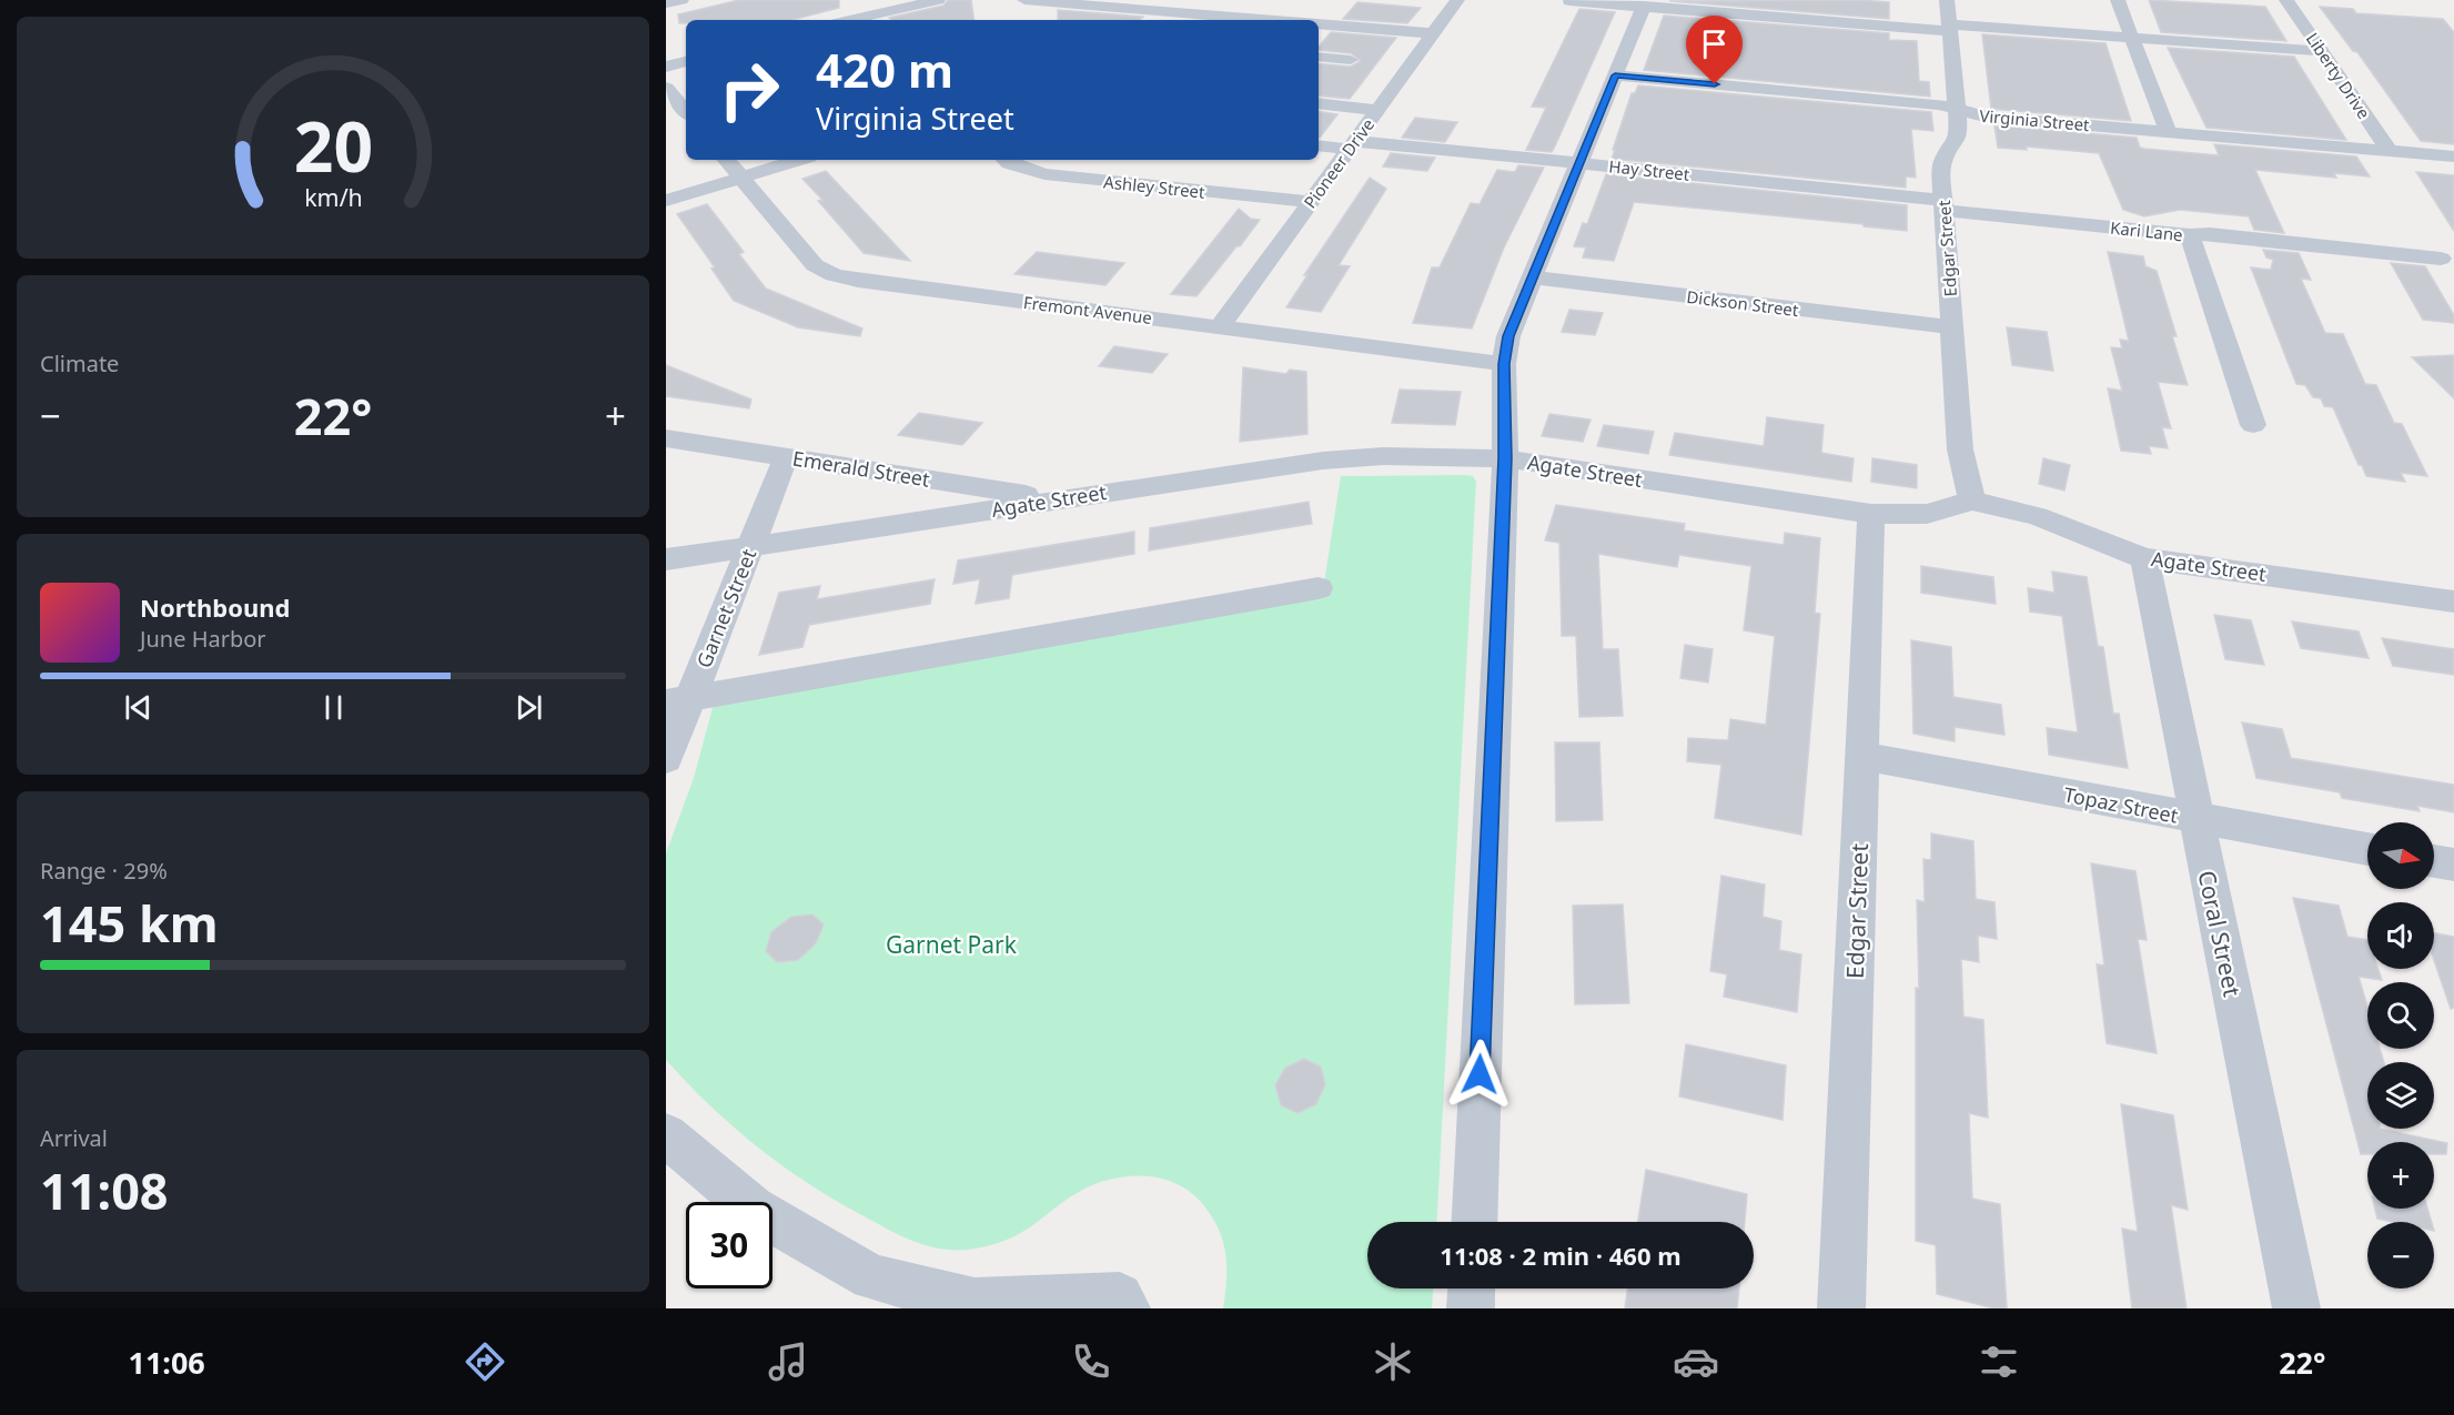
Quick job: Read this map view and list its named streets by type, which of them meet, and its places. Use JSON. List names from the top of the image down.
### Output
{
  "streets": {
    "street": [
      "Liberty Drive",
      "Virginia Street",
      "Pioneer Drive",
      "Hay Street",
      "Ashley Street",
      "Kari Lane",
      "Edgar Street",
      "Dickson Street",
      "Fremont Avenue",
      "Emerald Street",
      "Agate Street",
      "Garnet Street",
      "Topaz Street",
      "Coral Street"
    ]
  },
  "crossings": [
    ["Liberty Drive", "Virginia Street"],
    ["Virginia Street", "Edgar Street"],
    ["Pioneer Drive", "Hay Street"],
    ["Pioneer Drive", "Ashley Street"],
    ["Pioneer Drive", "Fremont Avenue"],
    ["Hay Street", "Kari Lane"],
    ["Hay Street", "Edgar Street"],
    ["Kari Lane", "Edgar Street"],
    ["Edgar Street", "Dickson Street"],
    ["Edgar Street", "Agate Street"],
    ["Edgar Street", "Topaz Street"],
    ["Emerald Street", "Agate Street"],
    ["Emerald Street", "Garnet Street"],
    ["Agate Street", "Garnet Street"],
    ["Agate Street", "Coral Street"],
    ["Topaz Street", "Coral Street"]
  ],
  "parks": ["Garnet Park"],
  "north": "right",
  "page": {
    "turn": ["420 m", "Virginia Street"],
    "tile": [
      "Climate",
      ["Range · 29%", "145 km"],
      ["Arrival", "11:08"]
    ],
    "heat": ["−", "22°", "+"],
    "song": ["Northbound", "June Harbor"],
    "map_buttons": ["+", "−"],
    "limit": "30",
    "trip": "11:08 · 2 min · 460 m",
    "tabs": ["11:06", "22°"],
    "gauge": ["20", "km/h"]
  }
}
